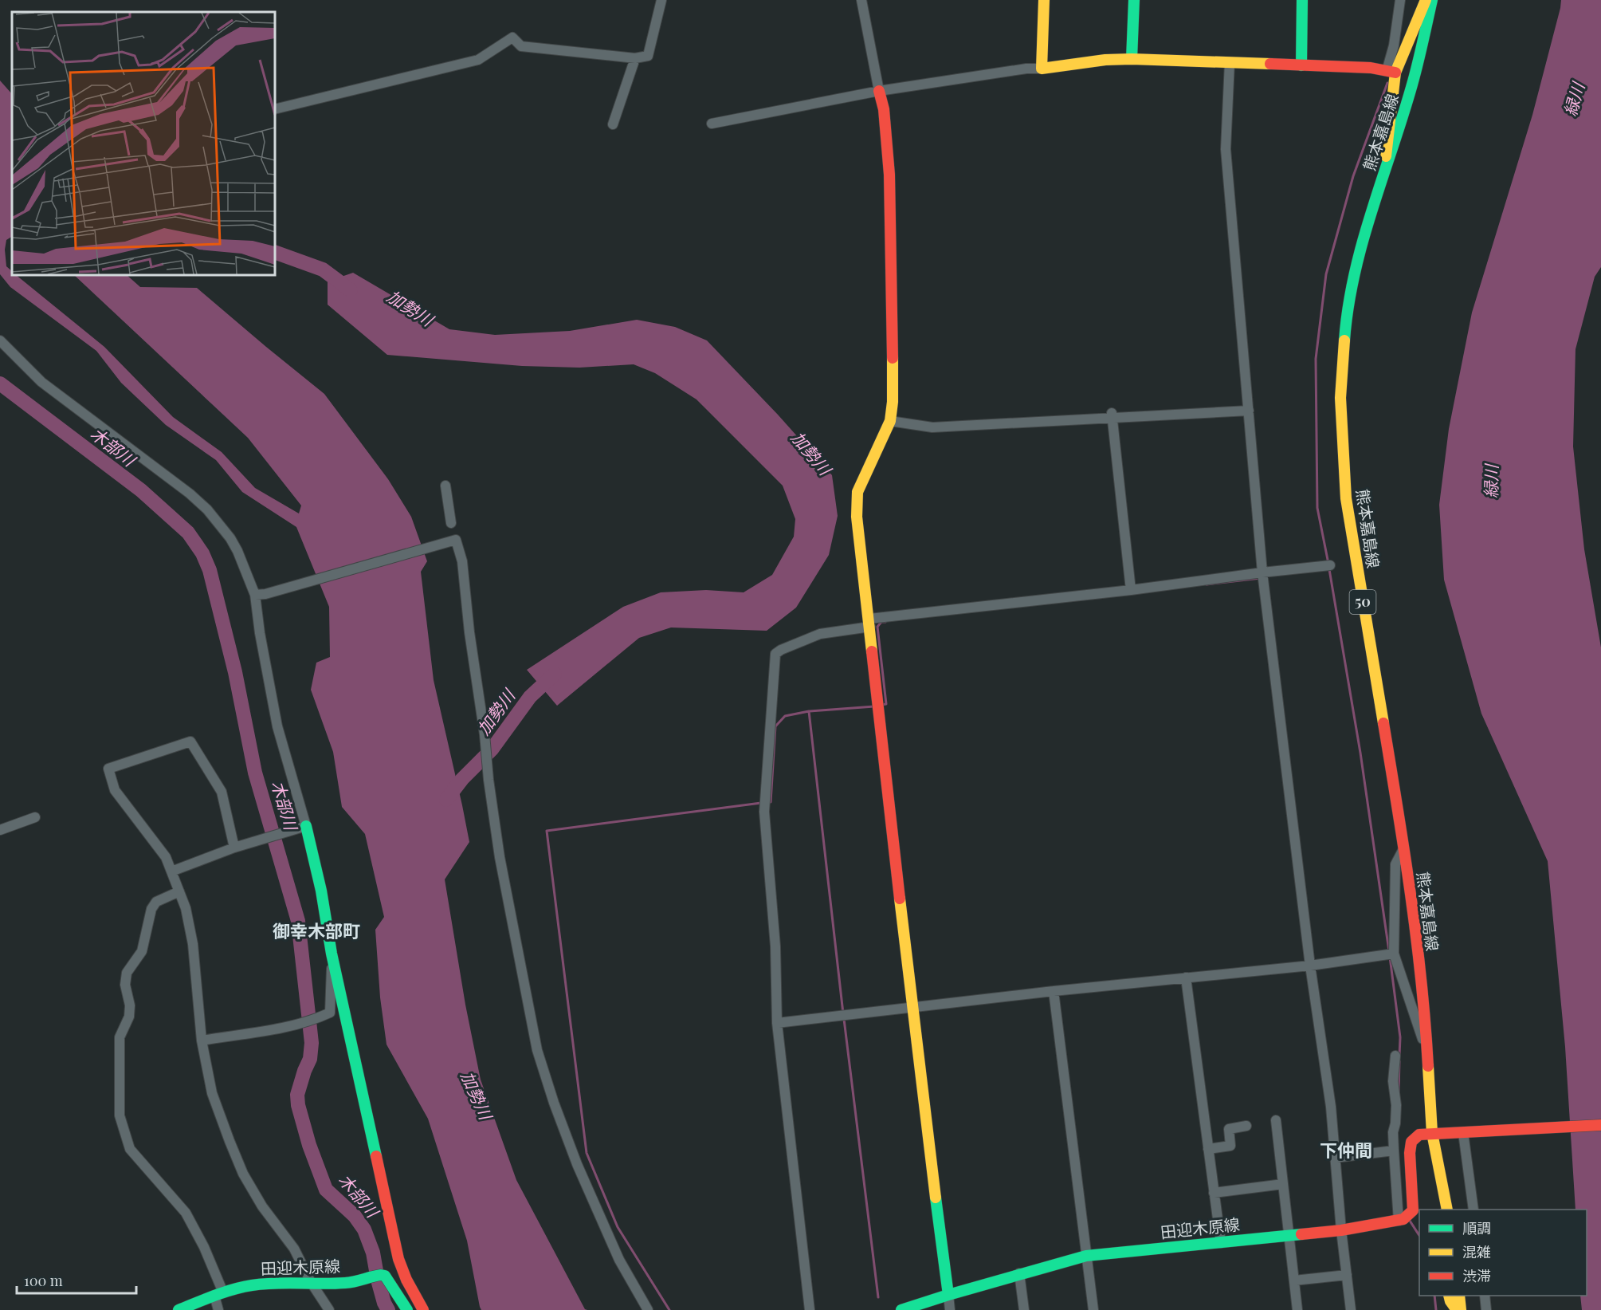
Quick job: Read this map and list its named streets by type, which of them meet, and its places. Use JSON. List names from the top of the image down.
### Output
{
  "streets": {
    "street": ["熊本嘉島線", "50", "田迎木原線"]
  },
  "districts": ["御幸木部町", "下仲間"],
  "water": ["緑川", "加勢川", "木部川"],
  "legend": ["順調", "混雑", "渋滞"],
  "scale_bar": "100 m"
}
